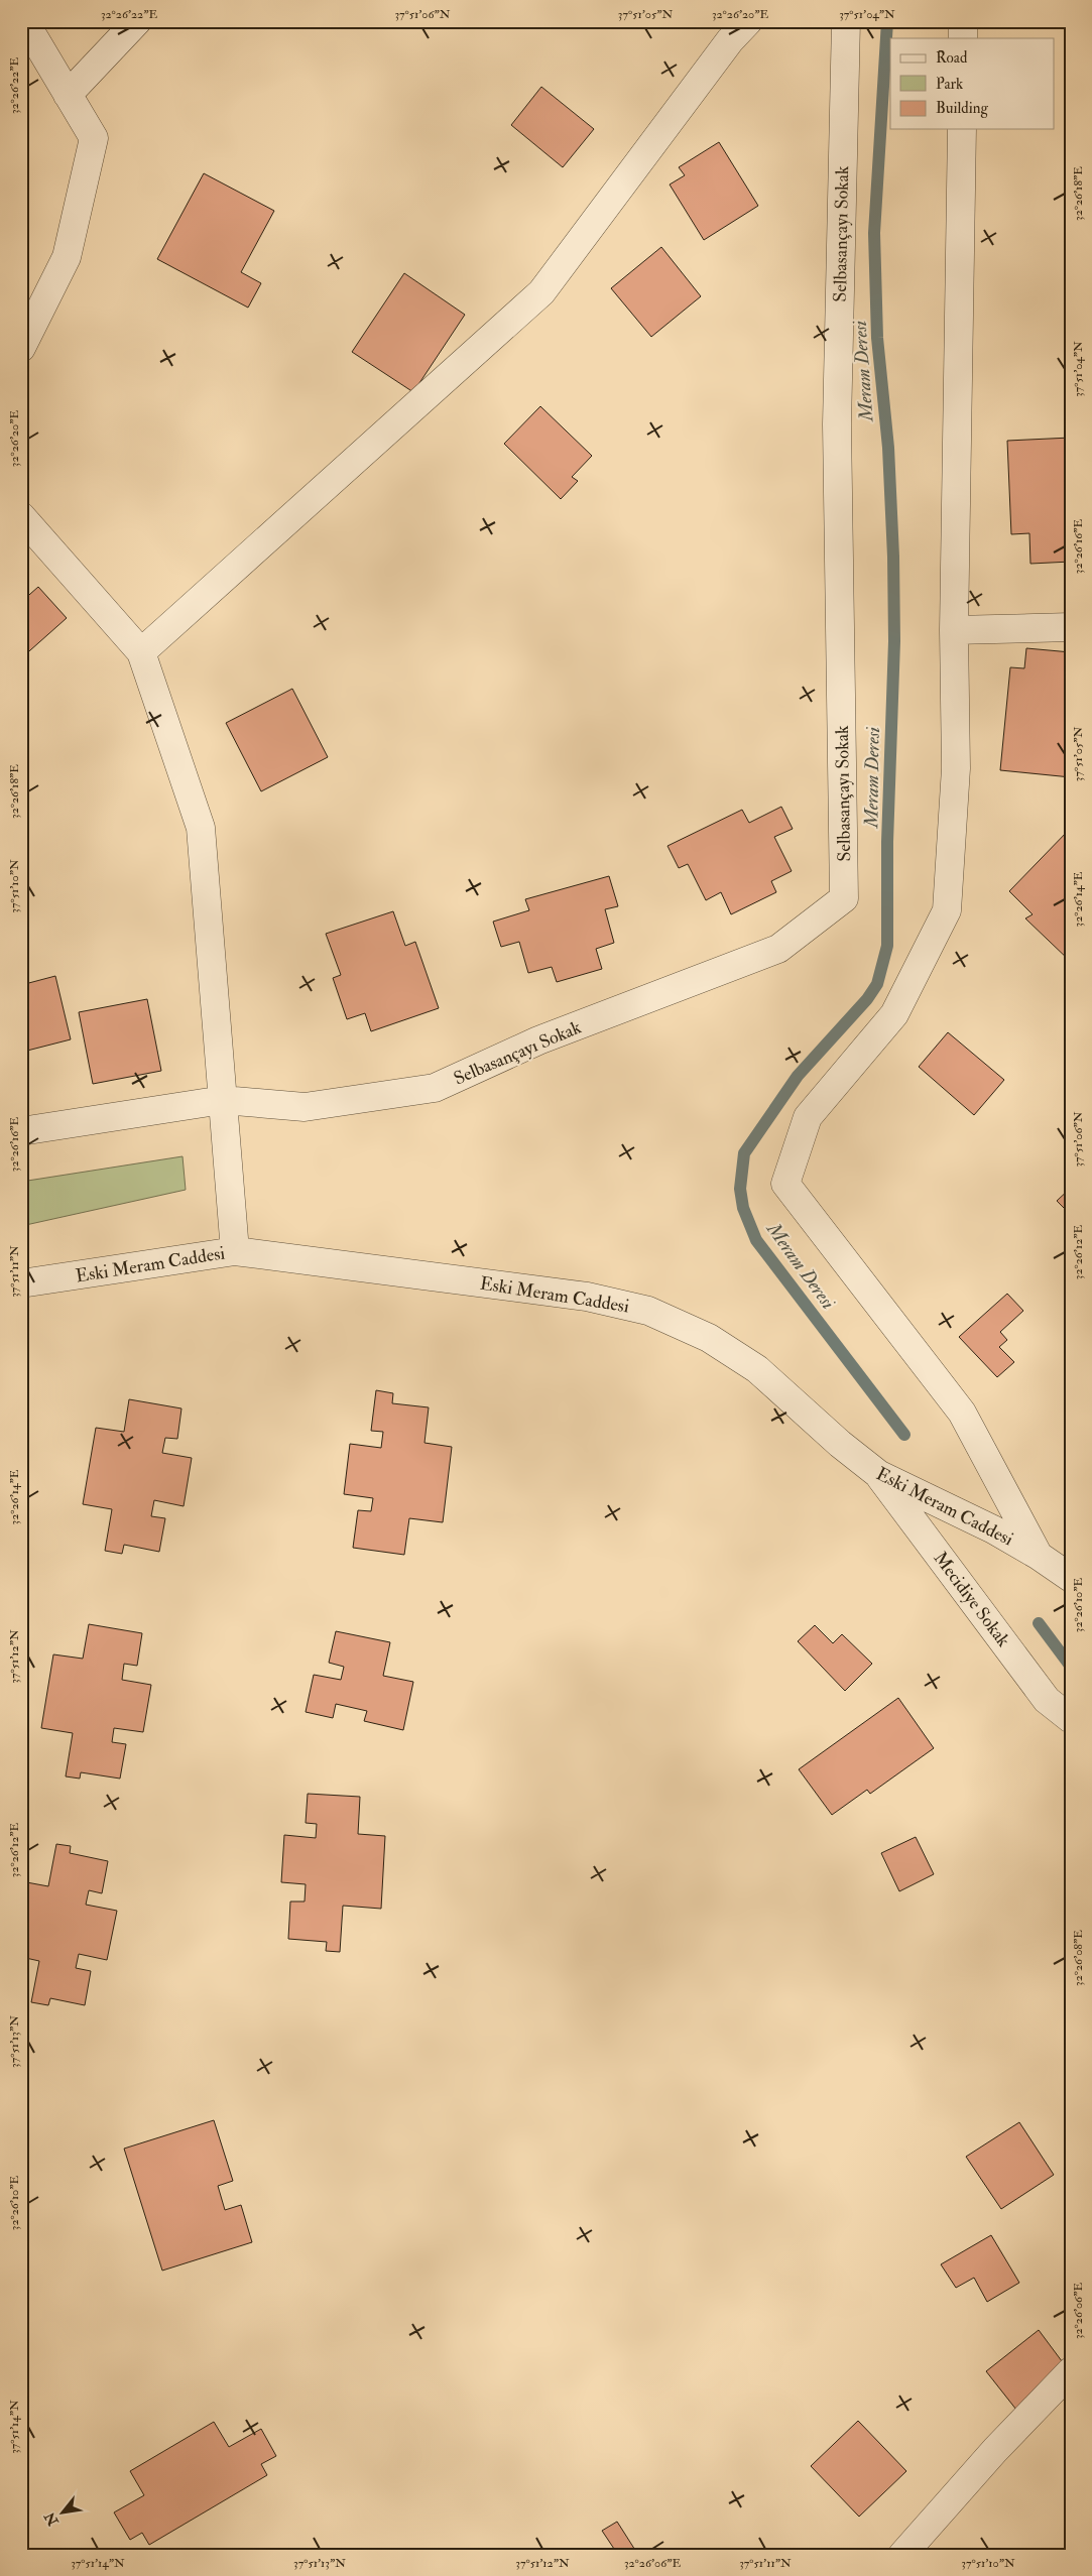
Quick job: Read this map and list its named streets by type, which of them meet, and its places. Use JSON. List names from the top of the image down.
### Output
{
  "streets": {
    "street": ["Selbasançayı Sokak", "Eski Meram Caddesi", "Mecidiye Sokak"]
  },
  "crossings": [
    ["Eski Meram Caddesi", "Mecidiye Sokak"]
  ],
  "water": ["Meram Deresi"],
  "legend": ["Road", "Park", "Building"],
  "north": "bottom left",
  "coordinates": [
    "32°26'22\"E",
    "37°51'06\"N",
    "37°51'05\"N",
    "32°26'20\"E",
    "37°51'04\"N",
    "32°26'18\"E",
    "32°26'16\"E",
    "37°51'10\"N",
    "32°26'14\"E",
    "32°26'12\"E",
    "37°51'11\"N",
    "32°26'10\"E",
    "37°51'12\"N",
    "32°26'08\"E",
    "37°51'13\"N",
    "32°26'06\"E",
    "37°51'14\"N"
  ]
}
